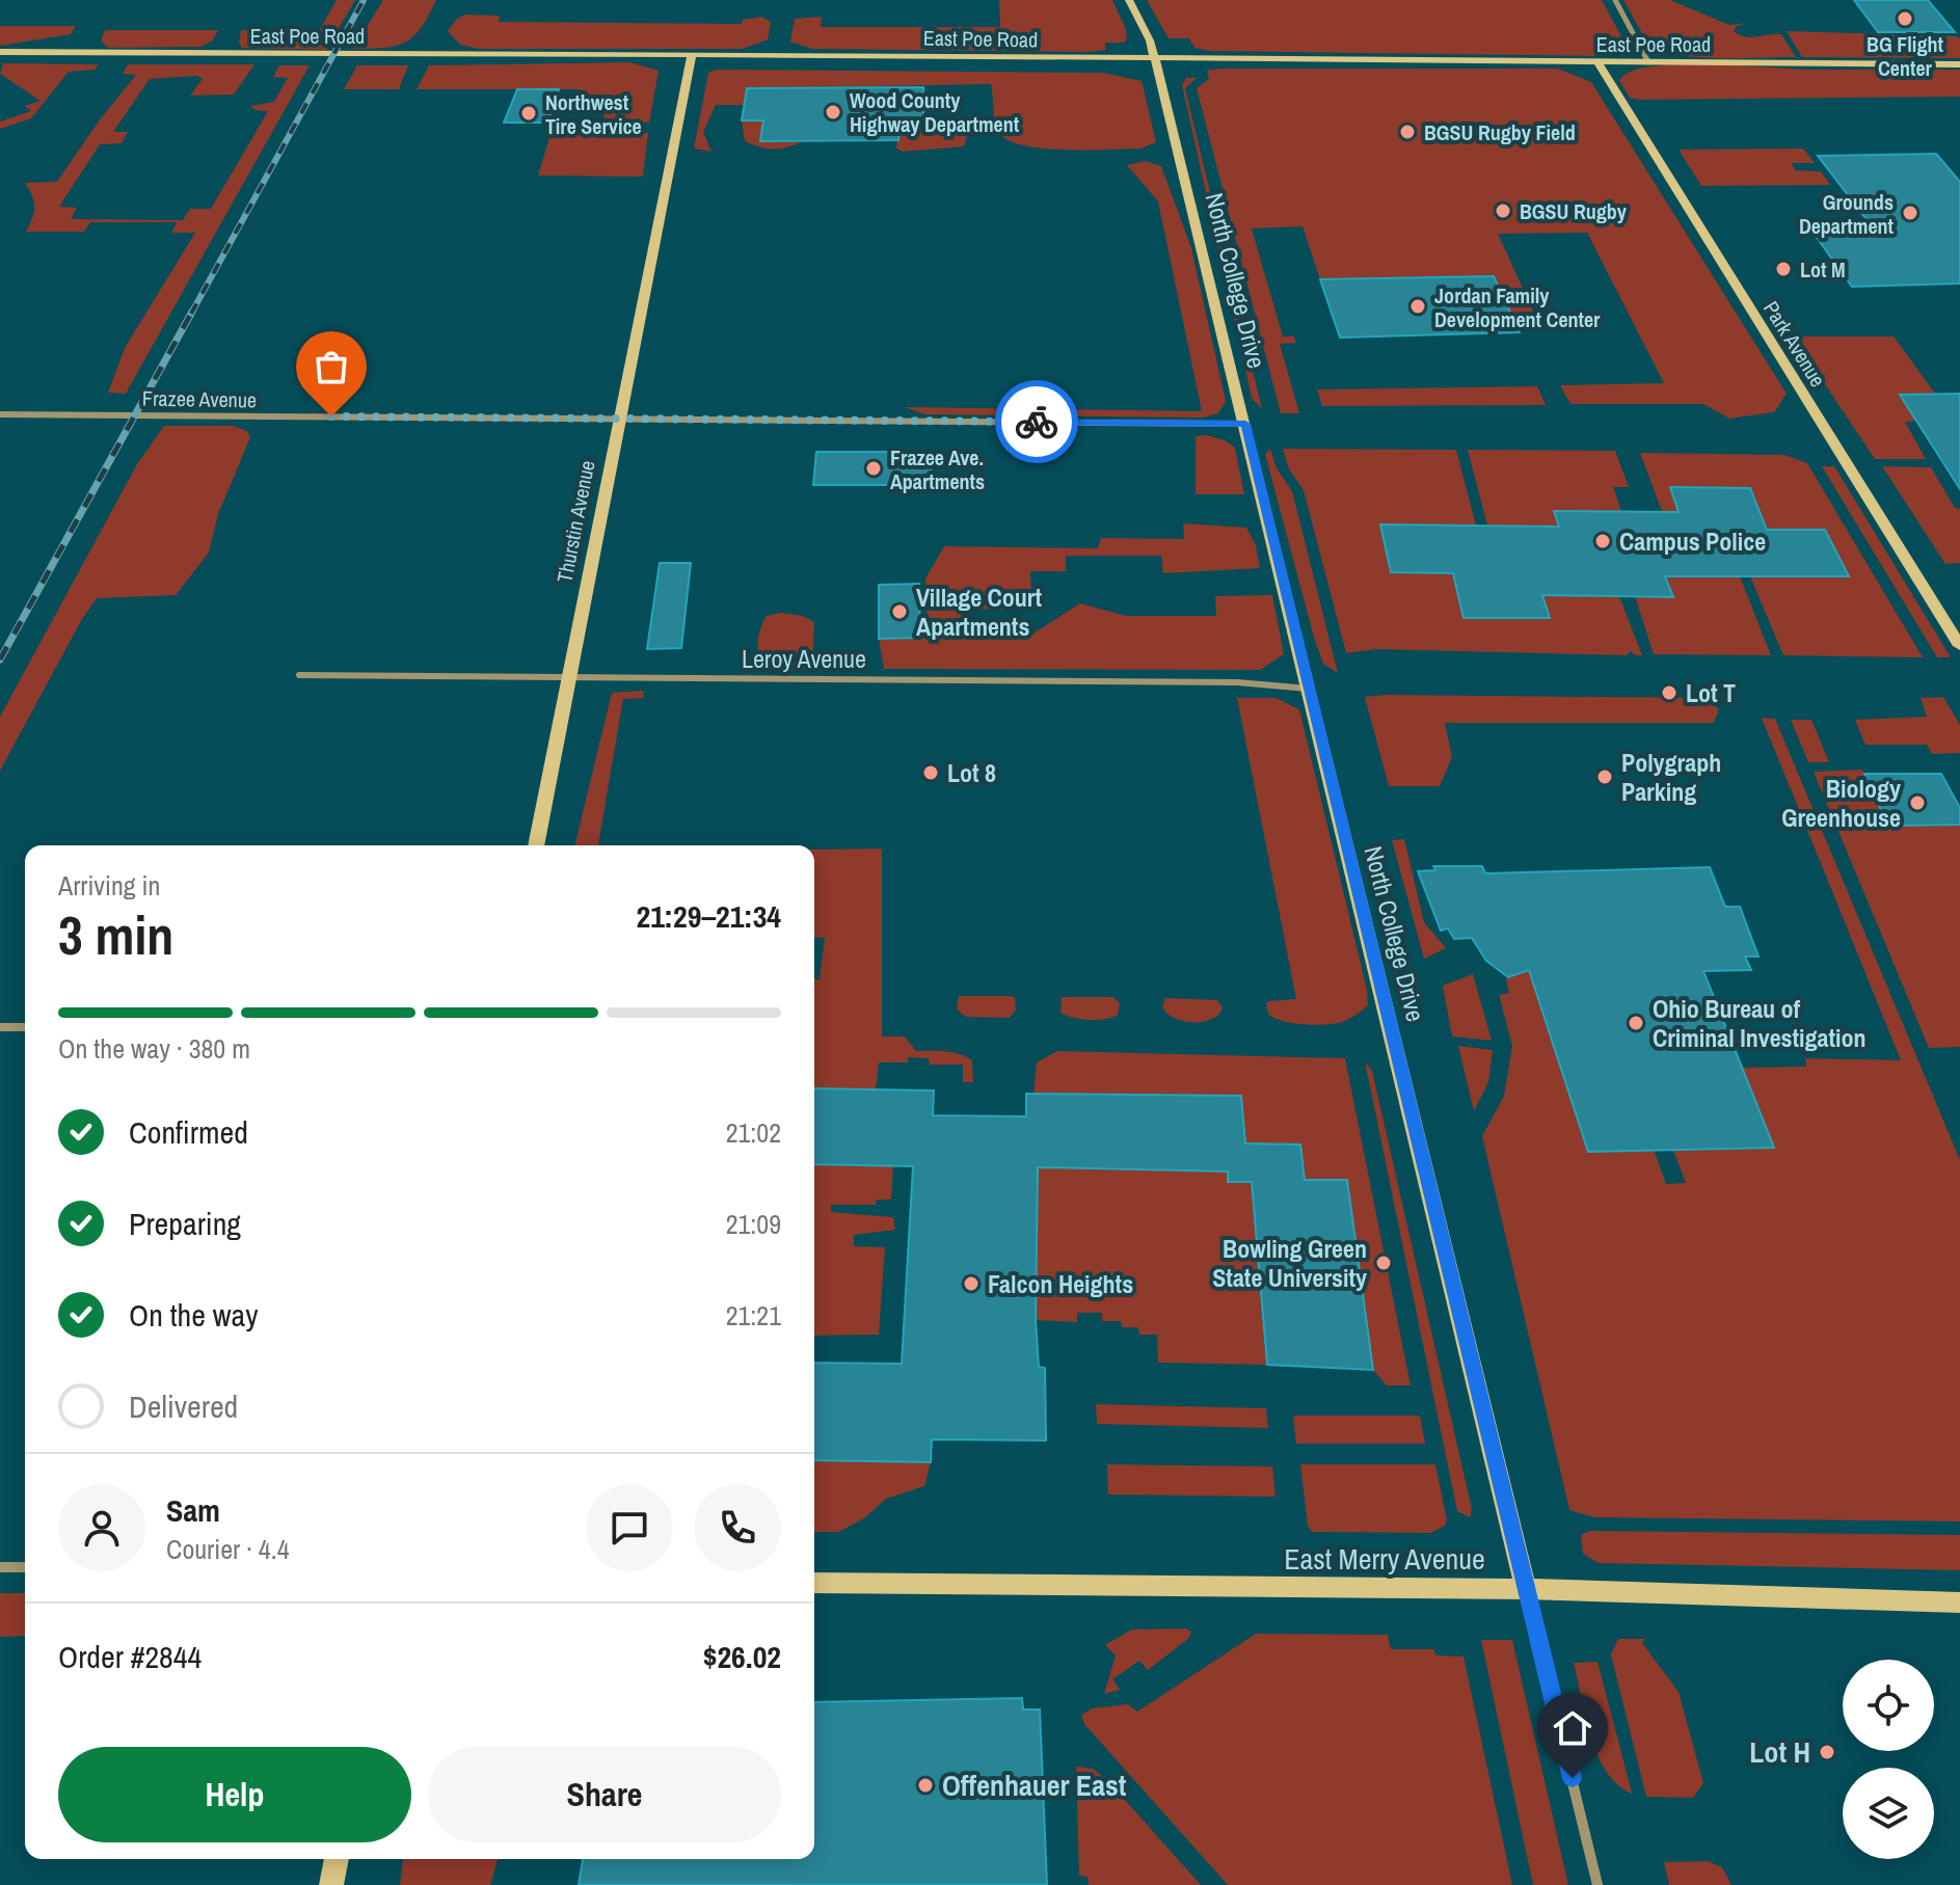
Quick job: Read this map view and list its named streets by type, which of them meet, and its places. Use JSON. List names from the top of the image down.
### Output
{
  "streets": {
    "street": [
      "East Poe Road",
      "North College Drive",
      "Park Avenue",
      "Frazee Avenue",
      "Thurstin Avenue",
      "Leroy Avenue",
      "East Merry Avenue"
    ]
  },
  "crossings": [
    ["East Poe Road", "North College Drive"],
    ["East Poe Road", "Park Avenue"],
    ["East Poe Road", "Thurstin Avenue"],
    ["North College Drive", "Frazee Avenue"],
    ["North College Drive", "Leroy Avenue"],
    ["North College Drive", "East Merry Avenue"],
    ["Frazee Avenue", "Thurstin Avenue"],
    ["Thurstin Avenue", "Leroy Avenue"]
  ],
  "places": [
    "BG Flight Center",
    "Wood County Highway Department",
    "Northwest Tire Service",
    "BGSU Rugby Field",
    "BGSU Rugby",
    "Grounds Department",
    "Lot M",
    "Jordan Family Development Center",
    "Frazee Ave. Apartments",
    "Campus Police",
    "Village Court Apartments",
    "Lot T",
    "Lot 8",
    "Polygraph Parking",
    "Biology Greenhouse",
    "Ohio Bureau of Criminal Investigation",
    "Bowling Green State University",
    "Falcon Heights",
    "Lot H",
    "Offenhauer East"
  ],
  "page": {
    "heading": ["3 min", "Arriving in", "21:29–21:34"],
    "panel": [
      "Sam",
      "Courier · 4.4",
      "Order #2844",
      "$26.02"
    ],
    "bar": "On the way · 380 m",
    "list": [
      ["Confirmed", "21:02"],
      ["Preparing", "21:09"],
      ["On the way", "21:21"],
      "Delivered"
    ],
    "buttons": ["Help", "Share"]
  }
}
